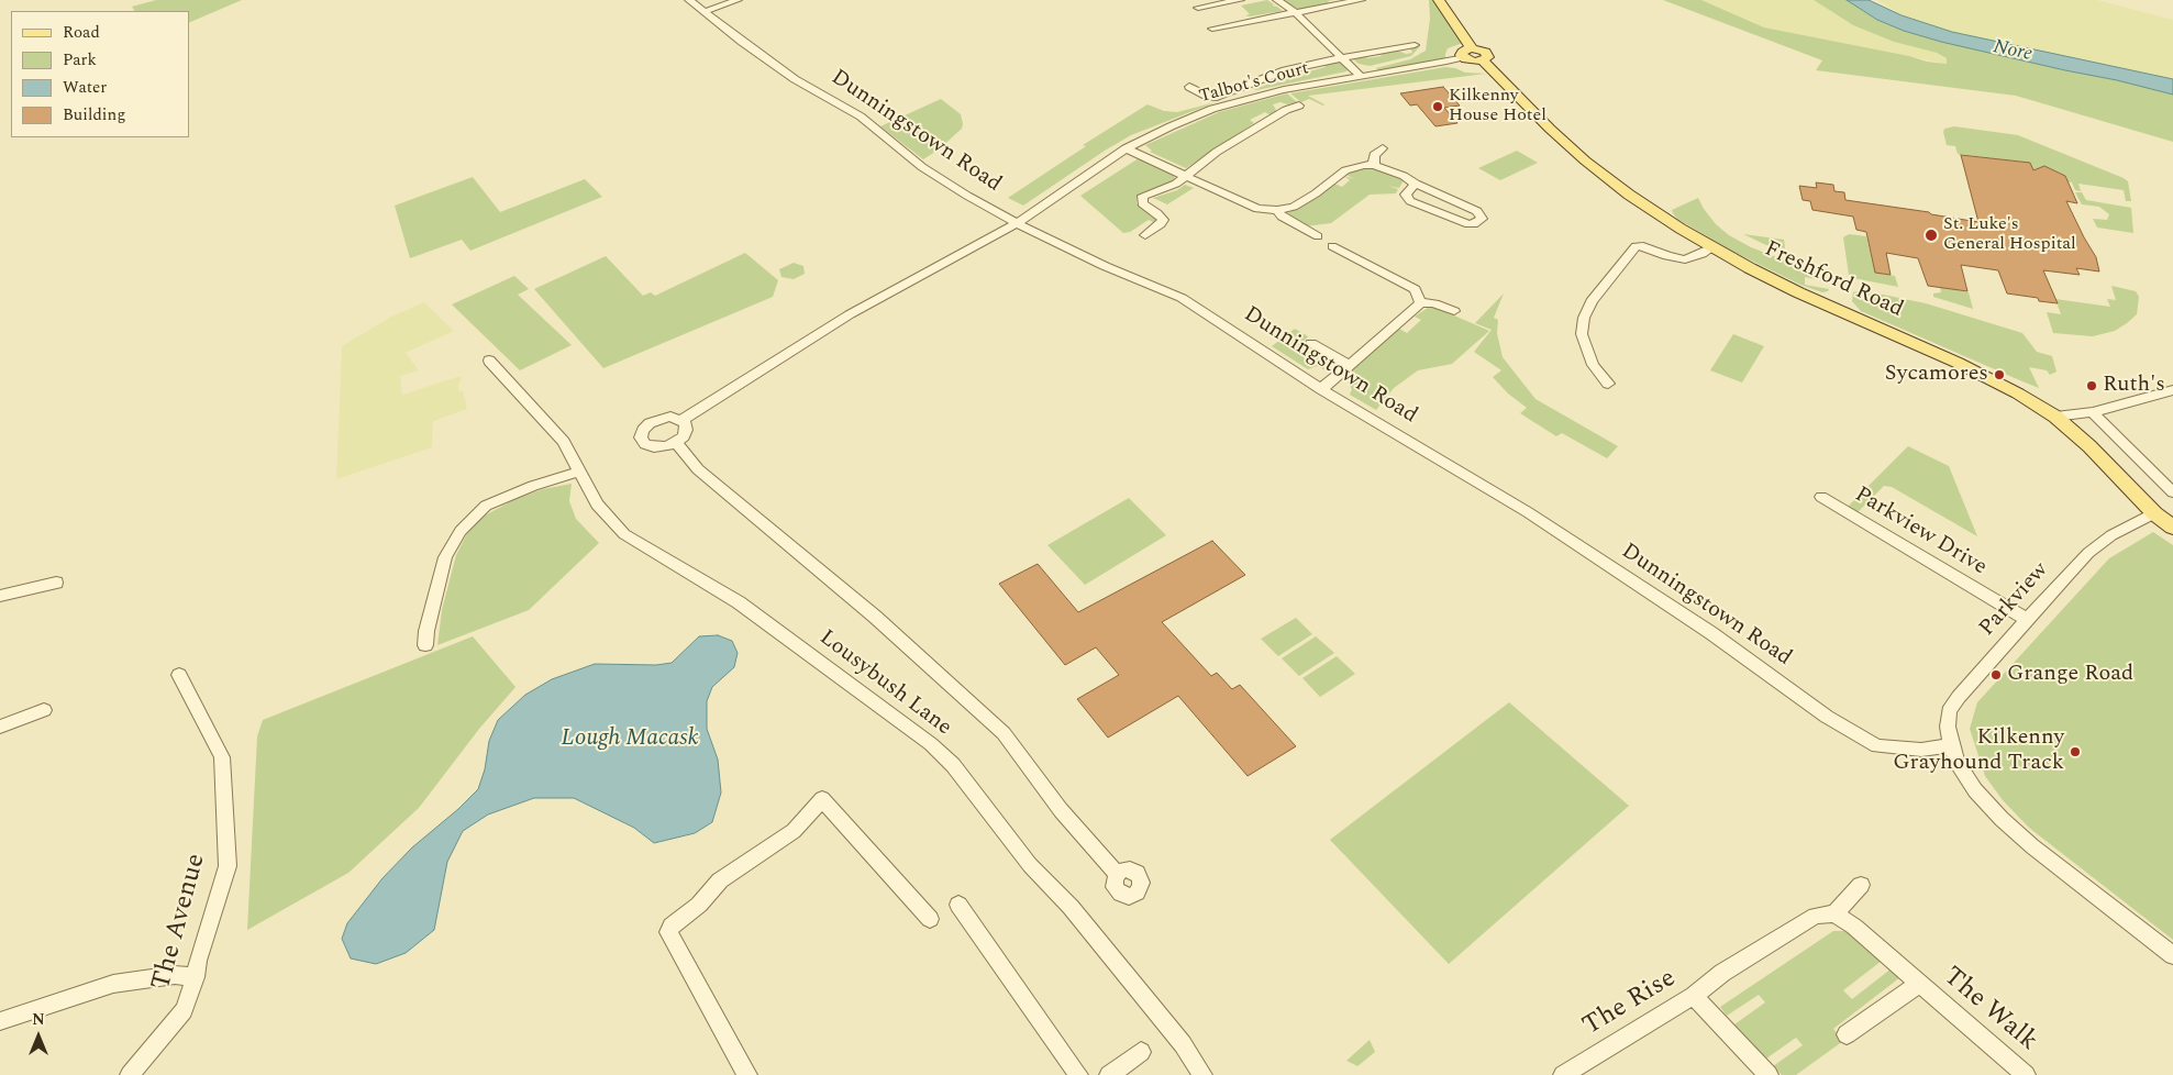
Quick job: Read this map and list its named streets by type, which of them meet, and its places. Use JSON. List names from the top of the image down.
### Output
{
  "streets": {
    "main road": ["Freshford Road"],
    "street": [
      "Talbot's Court",
      "Dunningstown Road",
      "Parkview Drive",
      "Parkview",
      "Lousybush Lane",
      "The Avenue",
      "The Rise",
      "The Walk"
    ]
  },
  "crossings": [
    ["Talbot's Court", "Dunningstown Road"],
    ["Dunningstown Road", "Parkview"],
    ["Freshford Road", "Parkview"],
    ["Parkview Drive", "Parkview"],
    ["The Rise", "The Walk"]
  ],
  "water": ["Nore", "Lough Macask"],
  "places": [
    "Kilkenny House Hotel",
    "St. Luke's General Hospital",
    "Sycamores",
    "Ruth's",
    "Grange Road",
    "Kilkenny Grayhound Track"
  ],
  "legend": [
    "Road",
    "Park",
    "Water",
    "Building"
  ],
  "north": "top"
}
